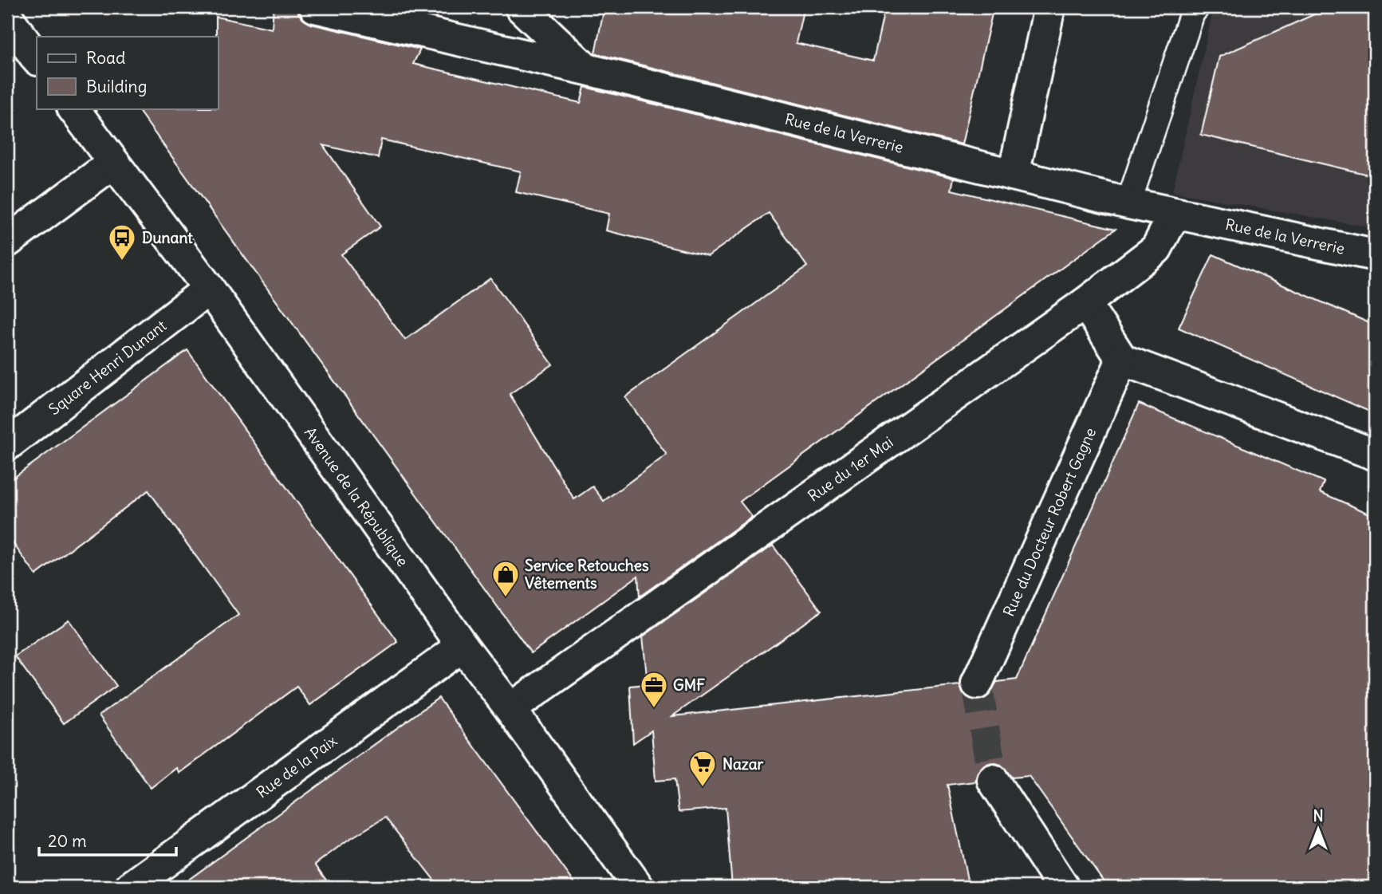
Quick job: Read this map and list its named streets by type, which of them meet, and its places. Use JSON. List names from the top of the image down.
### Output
{
  "streets": {
    "street": [
      "Rue de la Verrerie",
      "Square Henri Dunant",
      "Rue du 1er Mai",
      "Avenue de la République",
      "Rue du Docteur Robert Gagne",
      "Rue de la Paix"
    ]
  },
  "crossings": [
    ["Rue de la Verrerie", "Rue du 1er Mai"],
    ["Square Henri Dunant", "Avenue de la République"],
    ["Rue du 1er Mai", "Avenue de la République"],
    ["Avenue de la République", "Rue de la Paix"]
  ],
  "places": {
    "bus stop": ["Dunant"],
    "shop": ["Service Retouches Vêtements"],
    "office": ["GMF"],
    "supermarket": ["Nazar"]
  },
  "legend": ["Road", "Building"],
  "scale_bar": "20 m",
  "north": "top"
}
